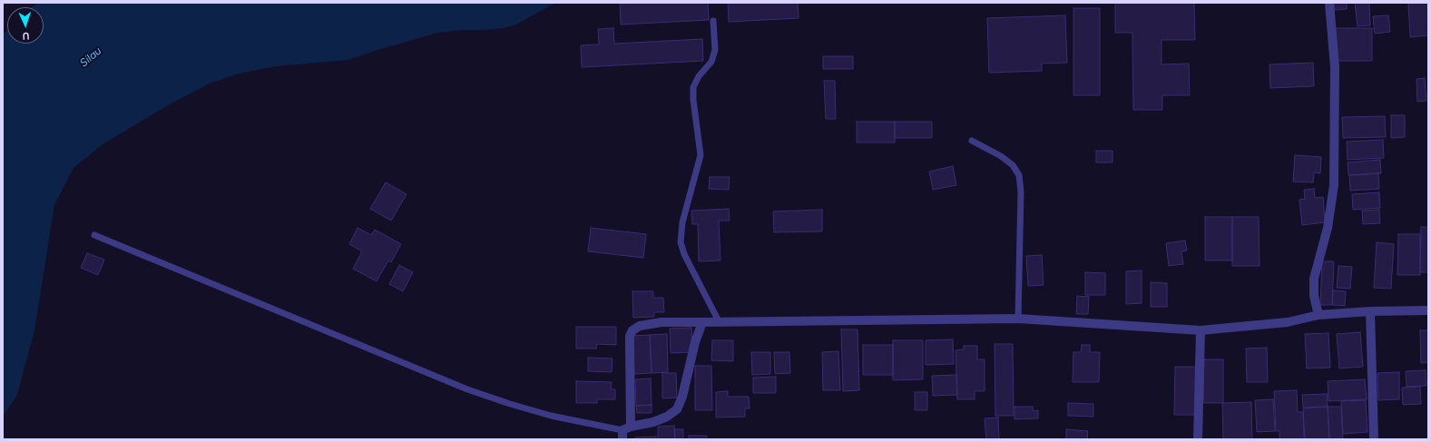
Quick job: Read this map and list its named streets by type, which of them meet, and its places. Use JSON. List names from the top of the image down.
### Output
{
  "water": ["Silau"],
  "north": "bottom"
}
